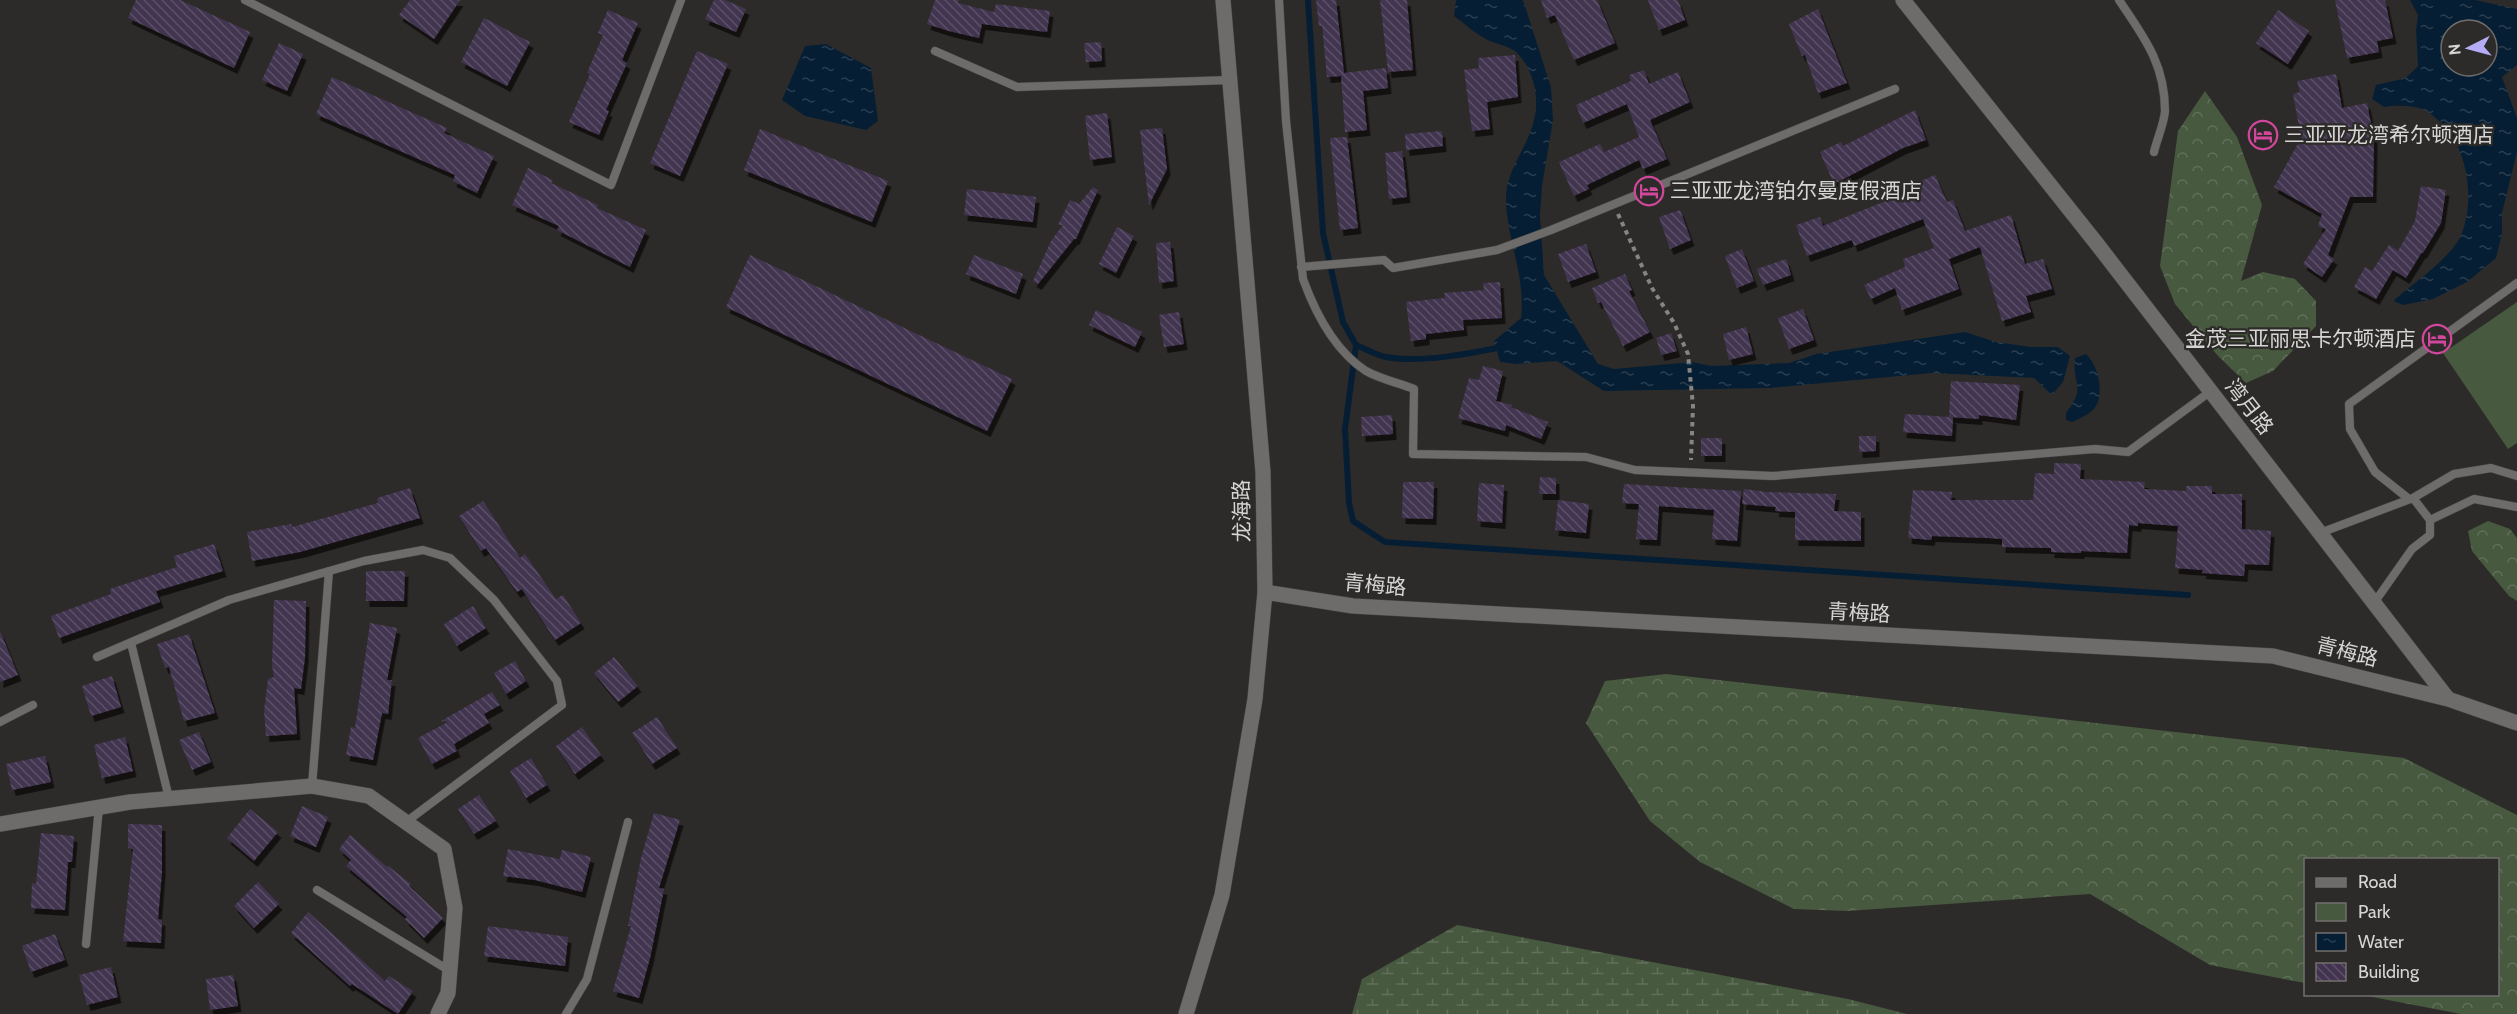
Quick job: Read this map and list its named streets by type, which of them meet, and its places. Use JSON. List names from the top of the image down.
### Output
{
  "streets": {
    "street": ["湾月路", "龙海路", "青梅路"]
  },
  "crossings": [
    ["湾月路", "青梅路"],
    ["龙海路", "青梅路"]
  ],
  "places": {
    "hotel": ["三亚亚龙湾希尔顿酒店", "三亚亚龙湾铂尔曼度假酒店", "金茂三亚丽思卡尔顿酒店"]
  },
  "legend": [
    "Road",
    "Park",
    "Water",
    "Building"
  ],
  "north": "left"
}
